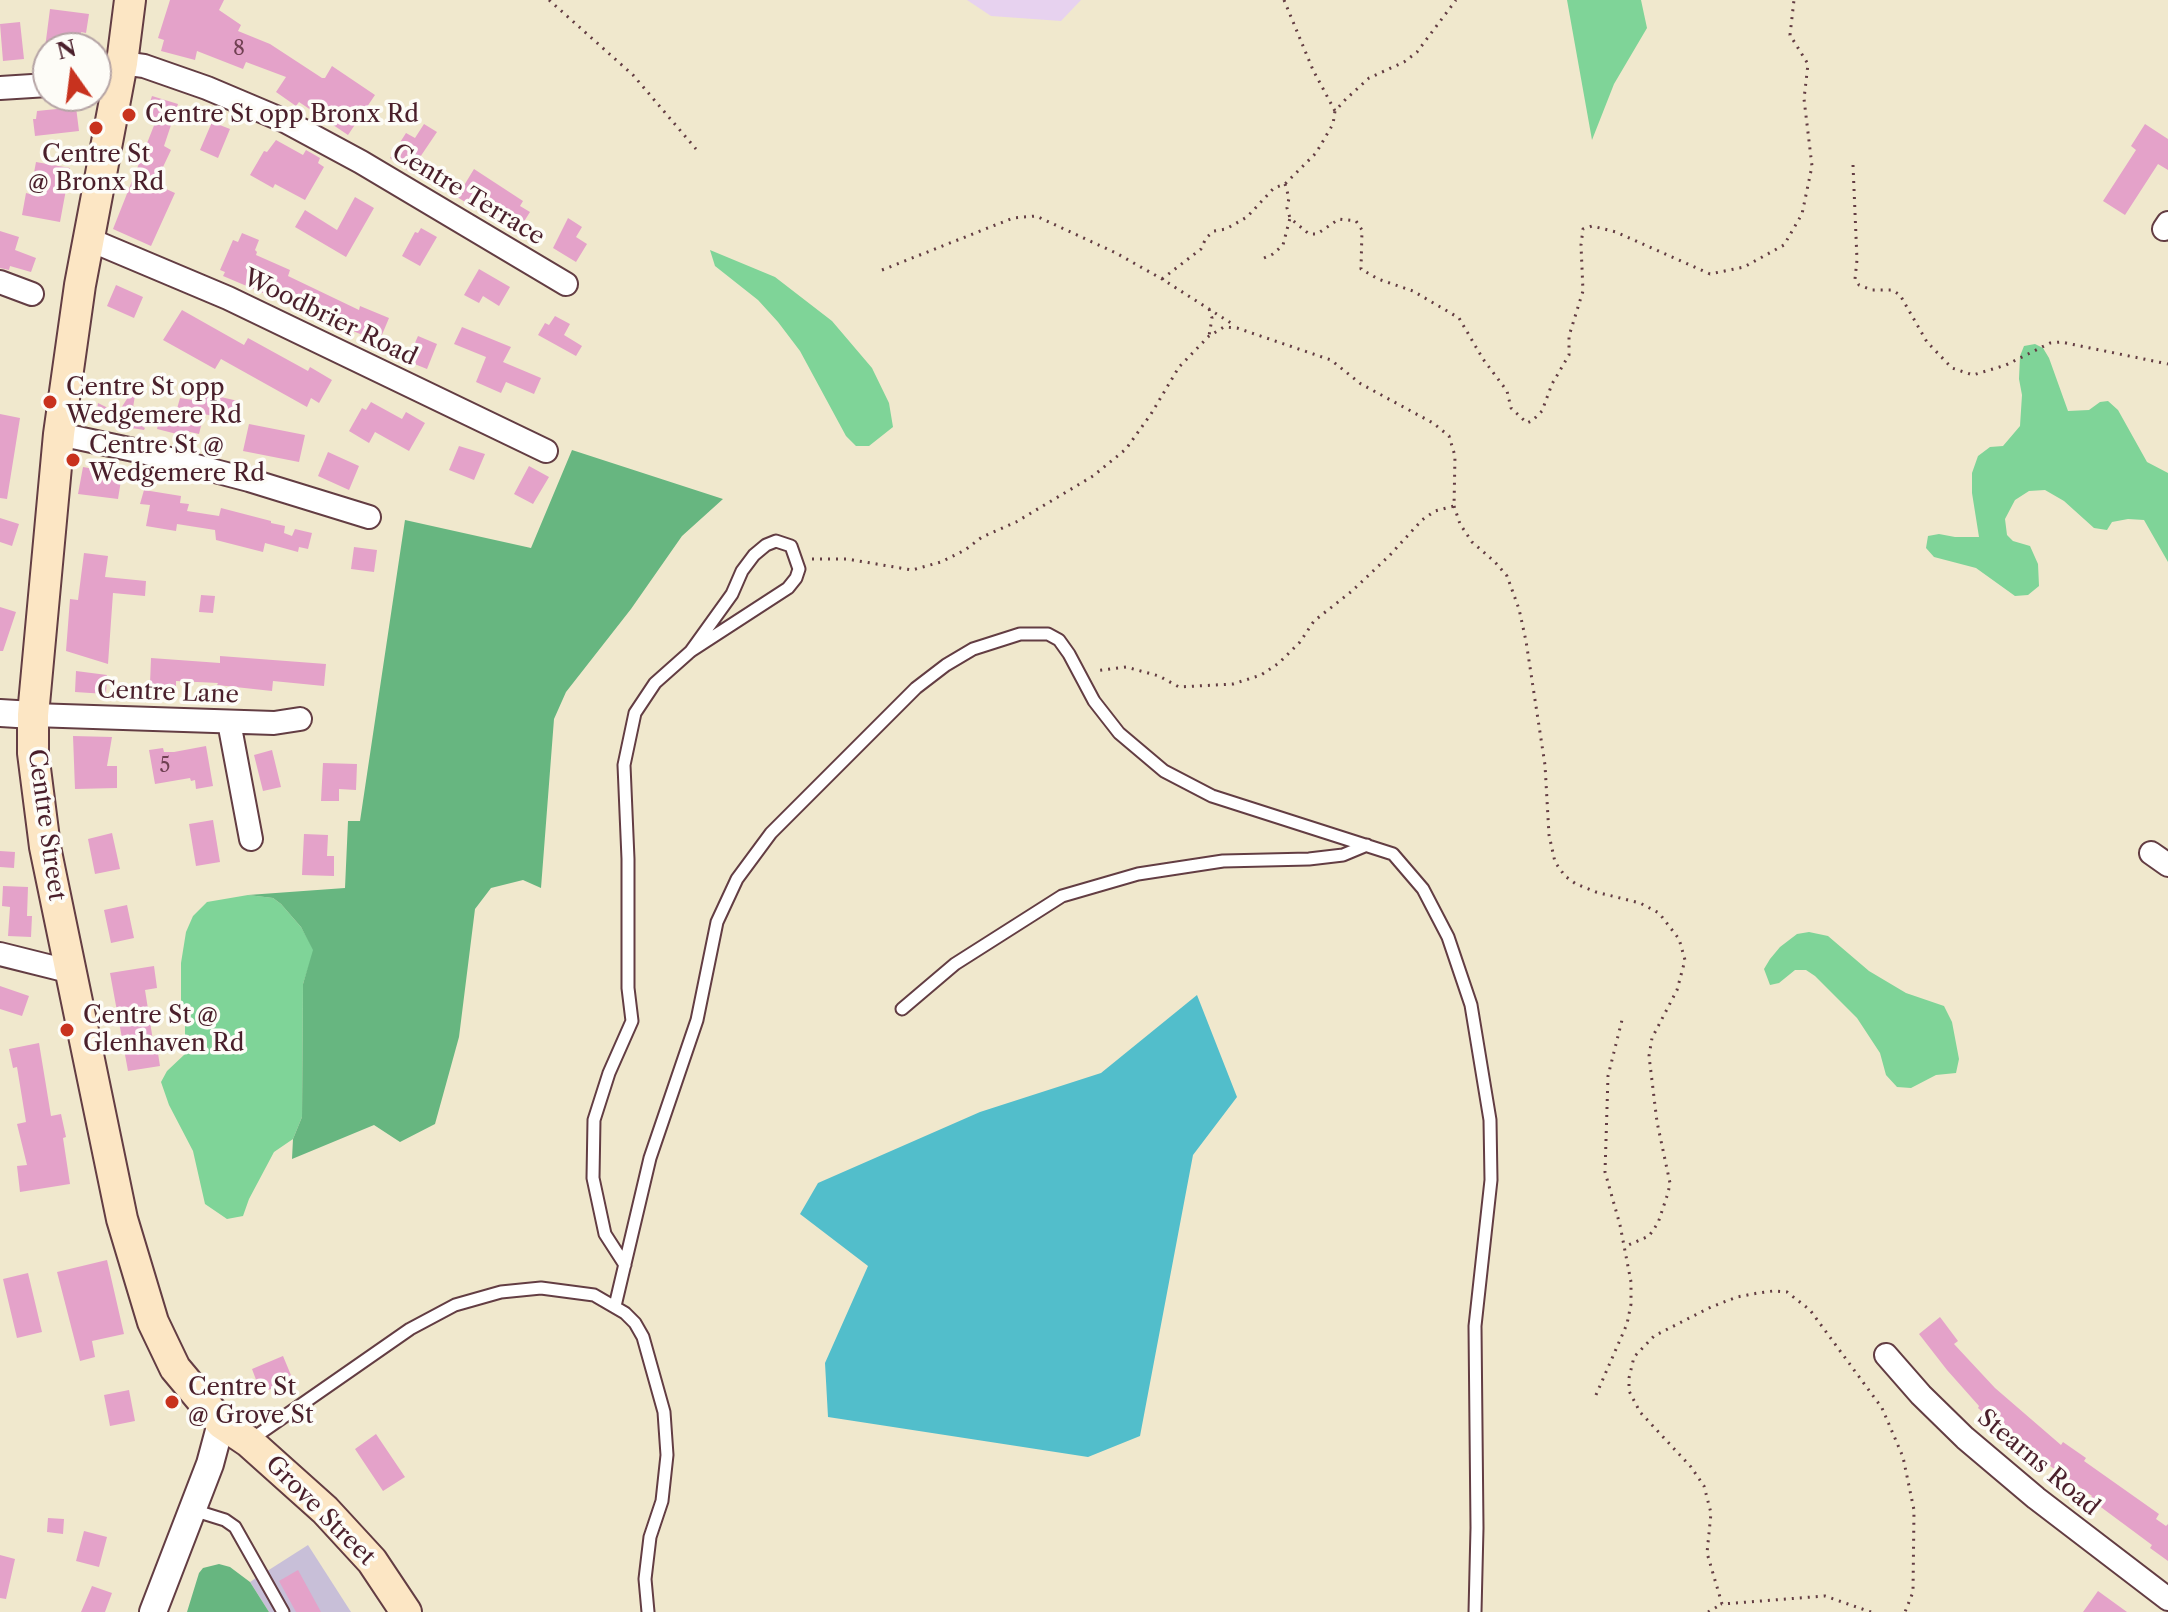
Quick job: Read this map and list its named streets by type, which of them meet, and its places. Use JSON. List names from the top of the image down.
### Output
{
  "streets": {
    "main road": ["Centre Street", "Grove Street"],
    "street": [
      "Centre Terrace",
      "Woodbrier Road",
      "Centre Lane",
      "Stearns Road"
    ]
  },
  "crossings": [
    ["Centre Terrace", "Centre Street"],
    ["Woodbrier Road", "Centre Street"],
    ["Centre Lane", "Centre Street"],
    ["Centre Street", "Grove Street"]
  ],
  "places": [
    "Centre St opp Bronx Rd",
    "Centre St @ Bronx Rd",
    "Centre St opp Wedgemere Rd",
    "Centre St @ Wedgemere Rd",
    "Centre St @ Glenhaven Rd",
    "Centre St @ Grove St"
  ],
  "house_numbers": ["8", "5"],
  "north": "top"
}
